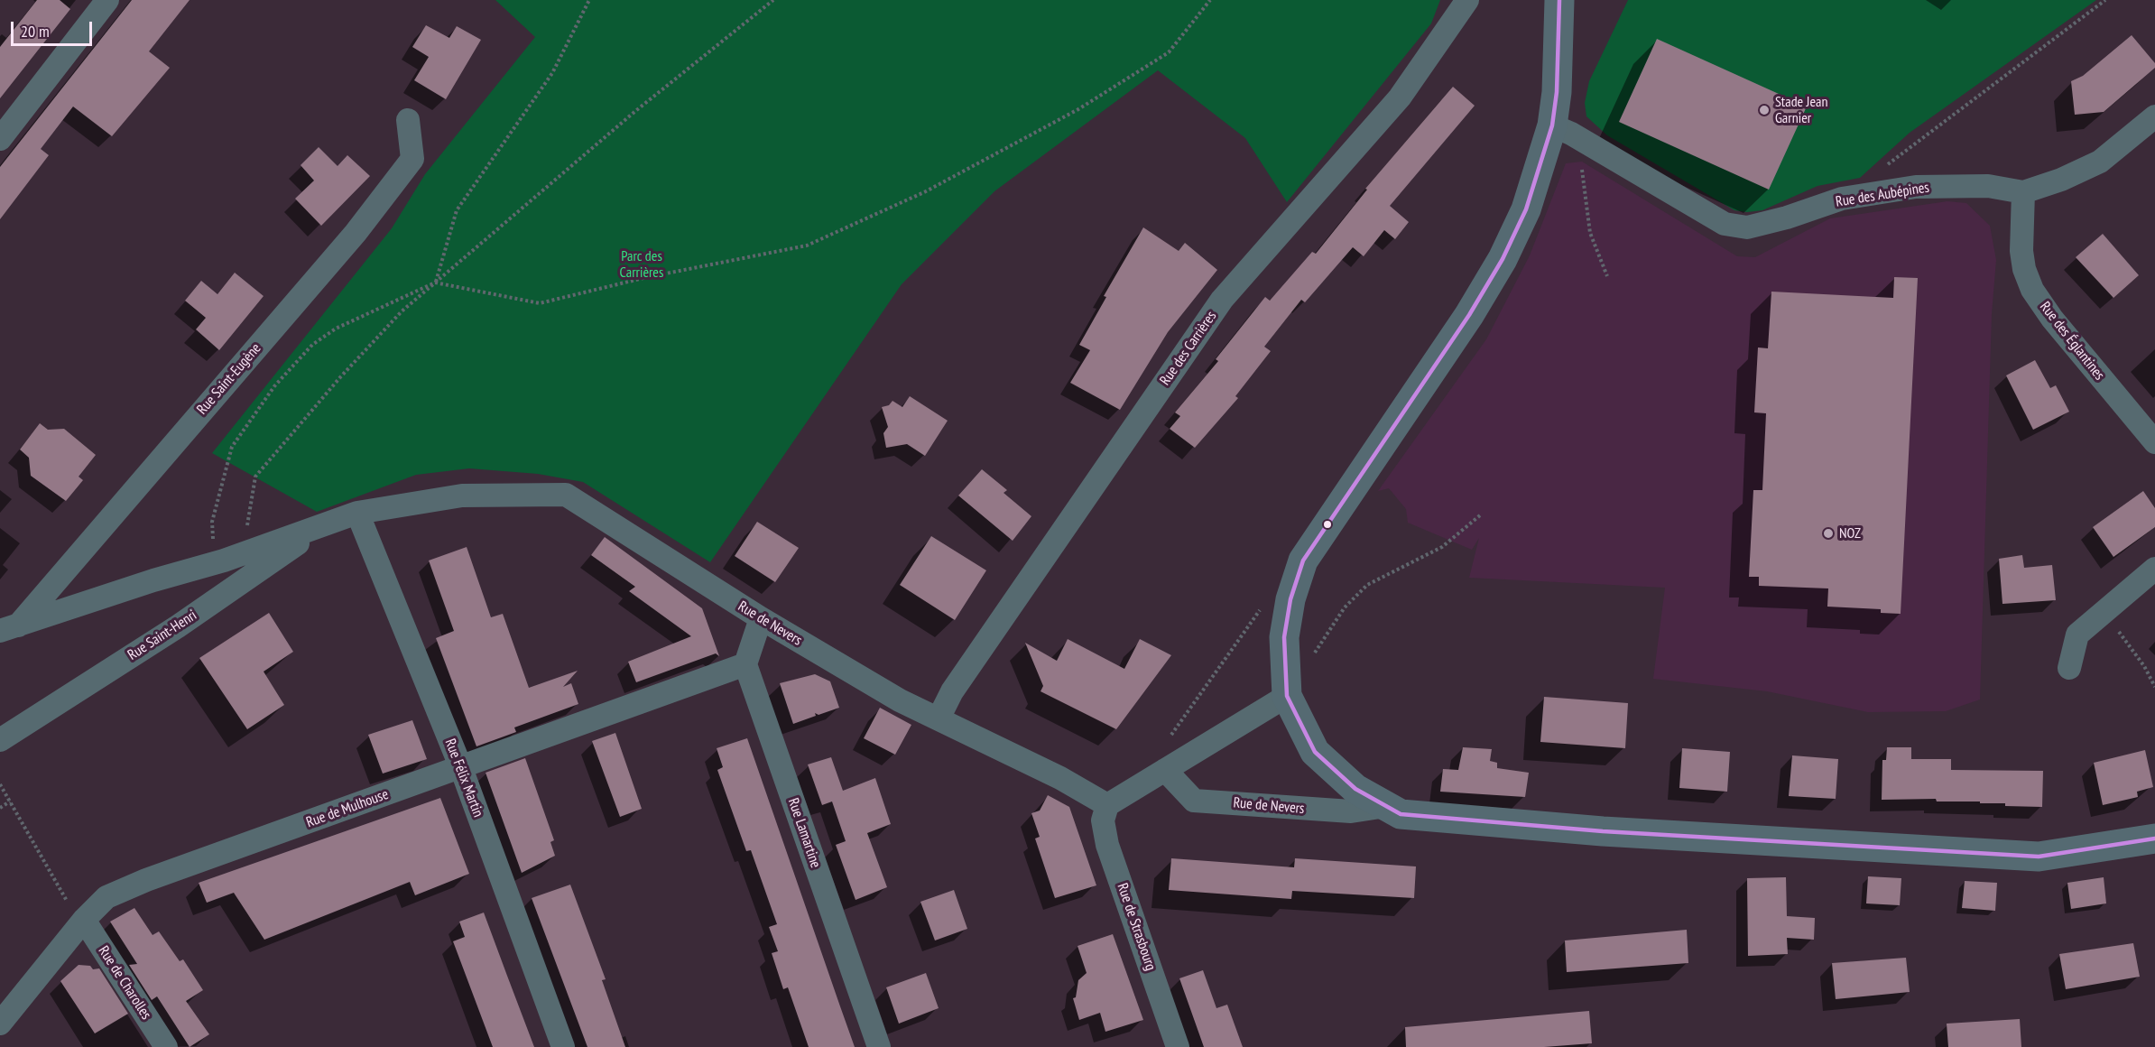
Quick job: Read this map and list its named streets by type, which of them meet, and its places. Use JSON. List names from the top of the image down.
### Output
{
  "streets": {
    "main road": ["Rue de Nevers"],
    "street": [
      "Rue des Aubépines",
      "Rue des Églantines",
      "Rue des Carrières",
      "Rue Saint-Eugène",
      "Rue Saint-Henri",
      "Rue Félix Martin",
      "Rue de Mulhouse",
      "Rue Lamartine",
      "Rue de Strasbourg",
      "Rue de Charolles"
    ]
  },
  "crossings": [
    ["Rue des Aubépines", "Rue des Églantines"],
    ["Rue des Carrières", "Rue de Nevers"],
    ["Rue Saint-Eugène", "Rue de Nevers"],
    ["Rue Saint-Eugène", "Rue Saint-Henri"],
    ["Rue Saint-Eugène", "Rue Félix Martin"],
    ["Rue de Nevers", "Rue Félix Martin"],
    ["Rue de Nevers", "Rue de Strasbourg"],
    ["Rue Félix Martin", "Rue de Mulhouse"],
    ["Rue de Mulhouse", "Rue Lamartine"],
    ["Rue de Mulhouse", "Rue de Charolles"]
  ],
  "parks": ["Parc des Carrières"],
  "places": ["Stade Jean Garnier", "NOZ"],
  "scale_bar": "20 m"
}
